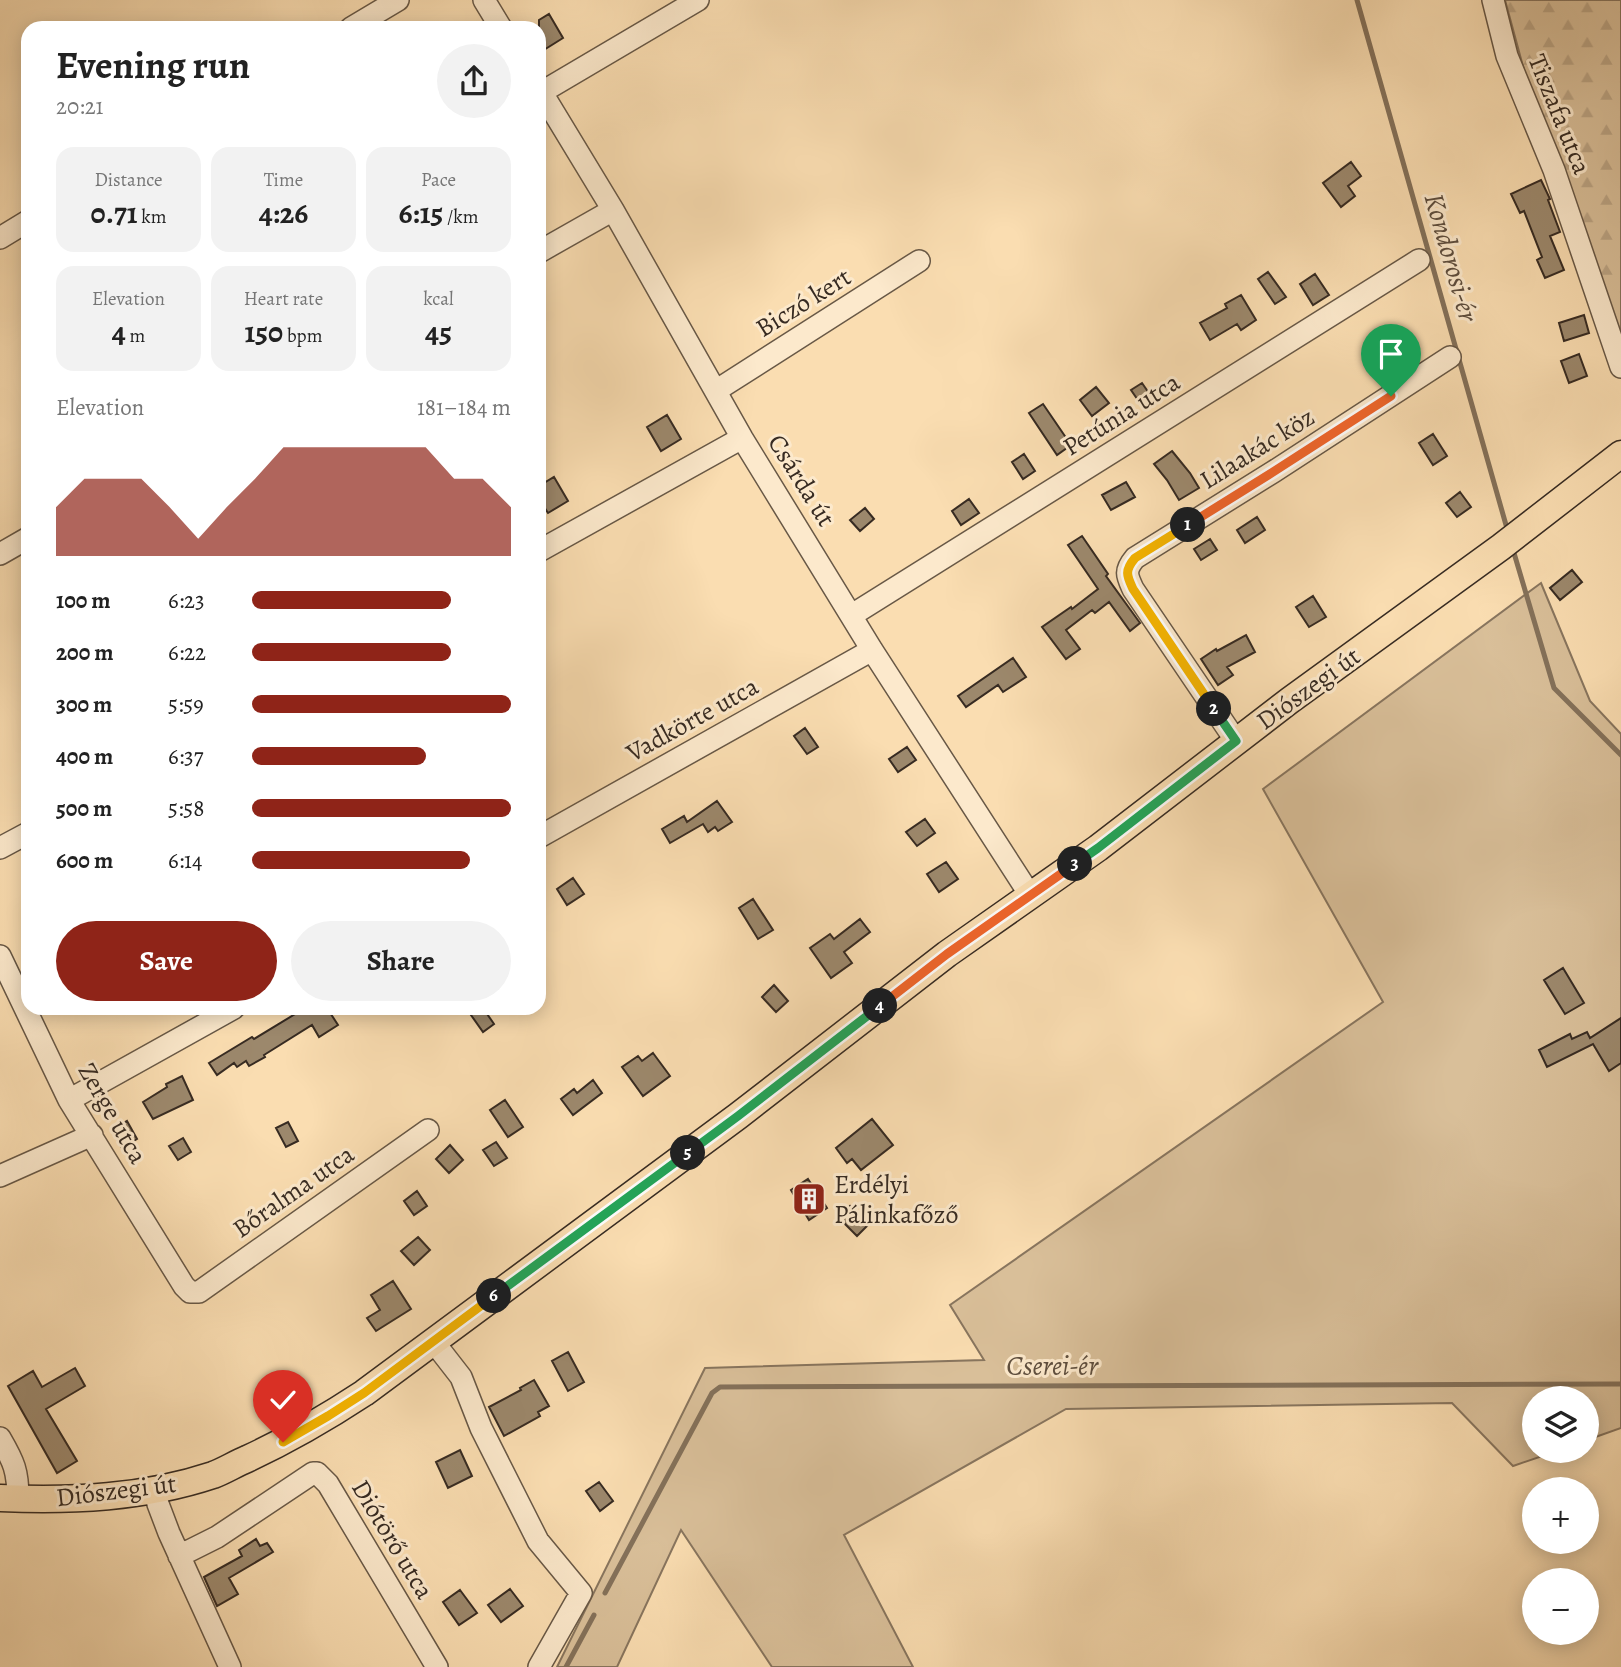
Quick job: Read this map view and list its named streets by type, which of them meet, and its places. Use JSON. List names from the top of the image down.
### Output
{
  "streets": {
    "main road": ["Diószegi út"],
    "street": [
      "Tiszafa utca",
      "Biczó kert",
      "Petúnia utca",
      "Lilaakác köz",
      "Csárda út",
      "Vadkörte utca",
      "Zerge utca",
      "Bőralma utca",
      "Diótörő utca"
    ]
  },
  "crossings": [
    ["Biczó kert", "Csárda út"],
    ["Petúnia utca", "Csárda út"],
    ["Lilaakác köz", "Diószegi út"],
    ["Csárda út", "Diószegi út"],
    ["Csárda út", "Vadkörte utca"],
    ["Zerge utca", "Bőralma utca"]
  ],
  "water": ["Kondorosi-ér", "Cserei-ér"],
  "places": {
    "building": ["Erdélyi Pálinkafőző"]
  },
  "page": {
    "heading": ["Evening run", "20:21"],
    "stats": [
      ["Distance", "0.71 km"],
      ["Time", "4:26"],
      ["Pace", "6:15 /km"],
      ["Elevation", "4 m"],
      ["Heart rate", "150 bpm"],
      ["kcal", "45"]
    ],
    "chart": ["Elevation", "181–184 m"],
    "pins": [
      "1",
      "2",
      "3",
      "4",
      "5",
      "6"
    ],
    "list": [
      {
        "name": "100 m",
        "note": "6:23"
      },
      {
        "name": "200 m",
        "note": "6:22"
      },
      {
        "name": "300 m",
        "note": "5:59"
      },
      {
        "name": "400 m",
        "note": "6:37"
      },
      {
        "name": "500 m",
        "note": "5:58"
      },
      {
        "name": "600 m",
        "note": "6:14"
      }
    ],
    "buttons": ["Save", "Share"],
    "map_buttons": ["+", "−"]
  }
}
